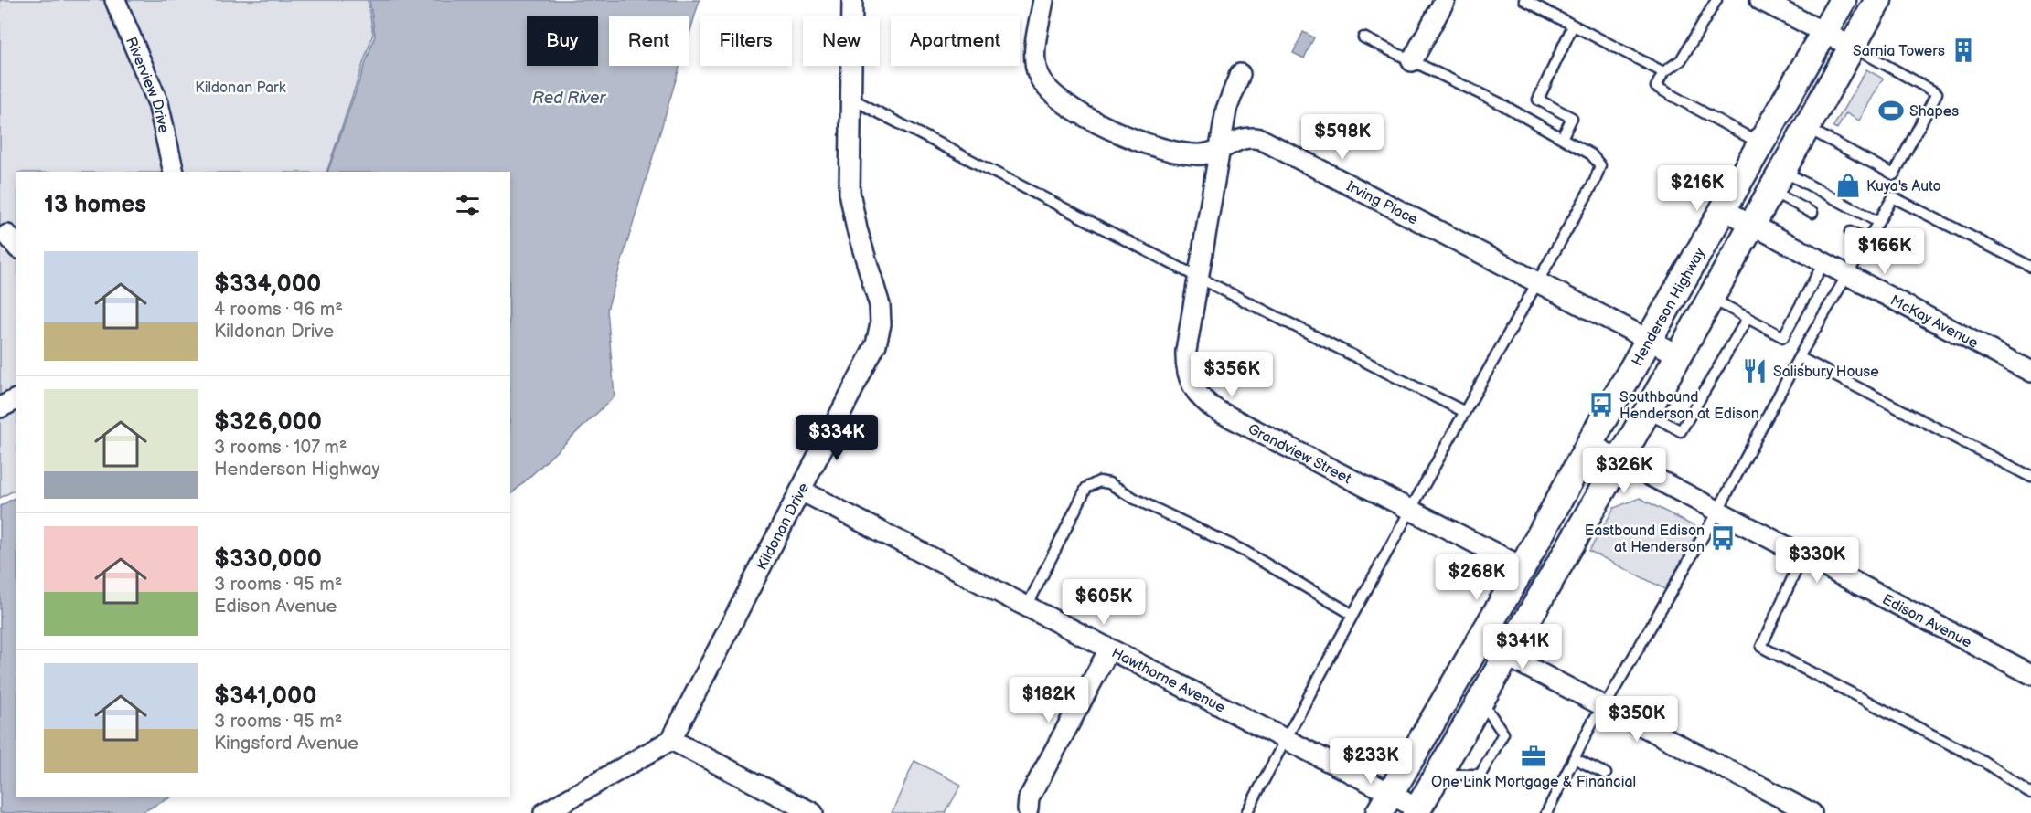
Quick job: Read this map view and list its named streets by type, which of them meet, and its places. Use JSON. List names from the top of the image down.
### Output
{
  "streets": {
    "main road": ["Henderson Highway"],
    "street": [
      "Riverview Drive",
      "Irving Place",
      "McKay Avenue",
      "Grandview Street",
      "Kildonan Drive",
      "Edison Avenue",
      "Hawthorne Avenue"
    ]
  },
  "crossings": [
    ["Irving Place", "Henderson Highway"],
    ["Irving Place", "Grandview Street"],
    ["Henderson Highway", "McKay Avenue"],
    ["Henderson Highway", "Grandview Street"],
    ["Henderson Highway", "Edison Avenue"],
    ["Henderson Highway", "Hawthorne Avenue"],
    ["Kildonan Drive", "Hawthorne Avenue"]
  ],
  "water": ["Red River"],
  "parks": ["Kildonan Park"],
  "places": {
    "building": ["Sarnia Towers"],
    "sports": ["Shapes"],
    "shop": ["Kuya's Auto"],
    "restaurant": ["Salisbury House"],
    "bus stop": ["Southbound Henderson at Edison", "Eastbound Edison at Henderson"],
    "office": ["One Link Mortgage & Financial"]
  },
  "page": {
    "chip": [
      "Buy",
      "Rent",
      "Filters",
      "New",
      "Apartment"
    ],
    "price": [
      "$598K",
      "$216K",
      "$166K",
      "$356K",
      "$334K",
      "$326K",
      "$330K",
      "$268K",
      "$605K",
      "$341K",
      "$182K",
      "$350K",
      "$233K"
    ],
    "heading": "13 homes",
    "list": [
      {
        "name": "$334,000",
        "note": "4 rooms · 96 m² · Kildonan Drive"
      },
      {
        "name": "$326,000",
        "note": "3 rooms · 107 m² · Henderson Highway"
      },
      {
        "name": "$330,000",
        "note": "3 rooms · 95 m² · Edison Avenue"
      },
      {
        "name": "$341,000",
        "note": "3 rooms · 95 m² · Kingsford Avenue"
      }
    ]
  }
}
